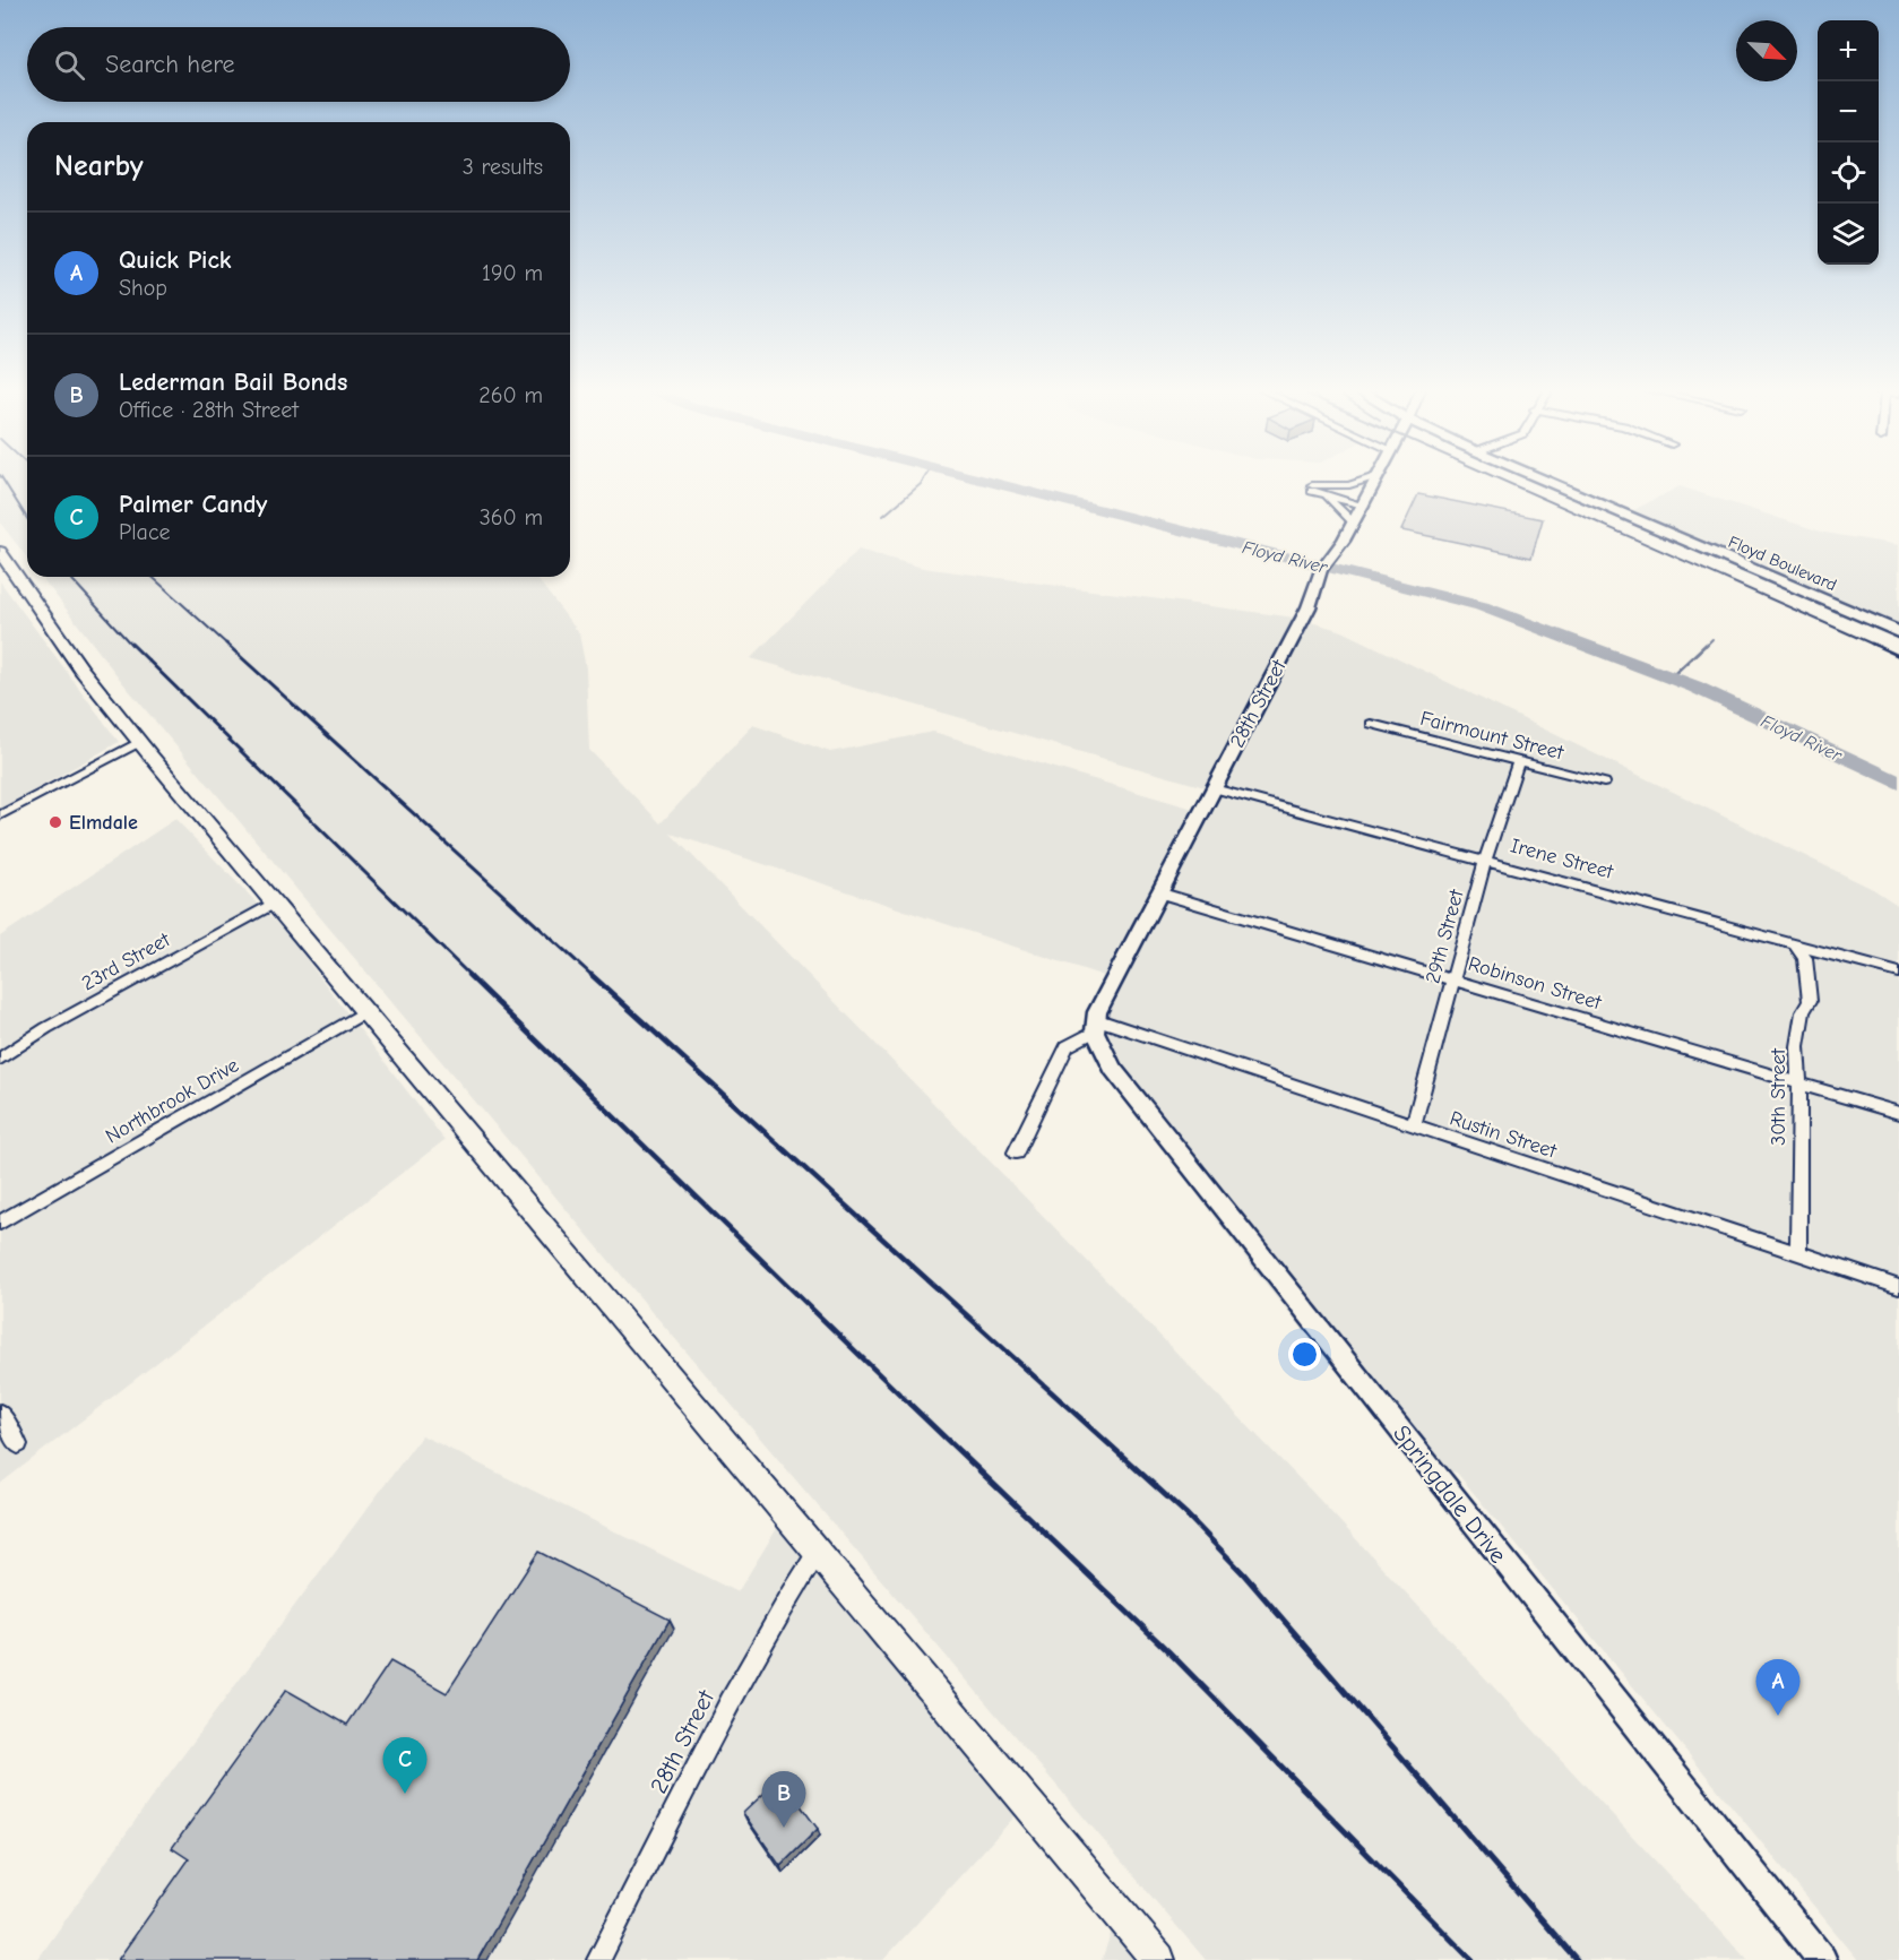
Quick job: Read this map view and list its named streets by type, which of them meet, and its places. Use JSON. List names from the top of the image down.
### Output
{
  "streets": {
    "main road": ["Floyd Boulevard"],
    "street": [
      "28th Street",
      "Fairmount Street",
      "Irene Street",
      "29th Street",
      "23rd Street",
      "Robinson Street",
      "30th Street",
      "Northbrook Drive",
      "Rustin Street",
      "Springdale Drive"
    ]
  },
  "crossings": [
    ["28th Street", "Irene Street"],
    ["28th Street", "Robinson Street"],
    ["28th Street", "Rustin Street"],
    ["28th Street", "Springdale Drive"],
    ["Fairmount Street", "29th Street"],
    ["Irene Street", "29th Street"],
    ["Irene Street", "30th Street"],
    ["29th Street", "Robinson Street"],
    ["29th Street", "Rustin Street"],
    ["Robinson Street", "30th Street"],
    ["30th Street", "Rustin Street"],
    ["Rustin Street", "Springdale Drive"]
  ],
  "water": ["Floyd River"],
  "places": ["Elmdale"],
  "north": "bottom right",
  "page": {
    "map_buttons": ["+", "−"],
    "search": "Search here",
    "heading": ["Nearby", "3 results"],
    "list": [
      {
        "mark": "A",
        "name": "Quick Pick",
        "note": "Shop",
        "value": "190 m"
      },
      {
        "mark": "B",
        "name": "Lederman Bail Bonds",
        "note": "Office · 28th Street",
        "value": "260 m"
      },
      {
        "mark": "C",
        "name": "Palmer Candy",
        "note": "Place",
        "value": "360 m"
      }
    ],
    "pins": ["A", "C", "B"]
  }
}
